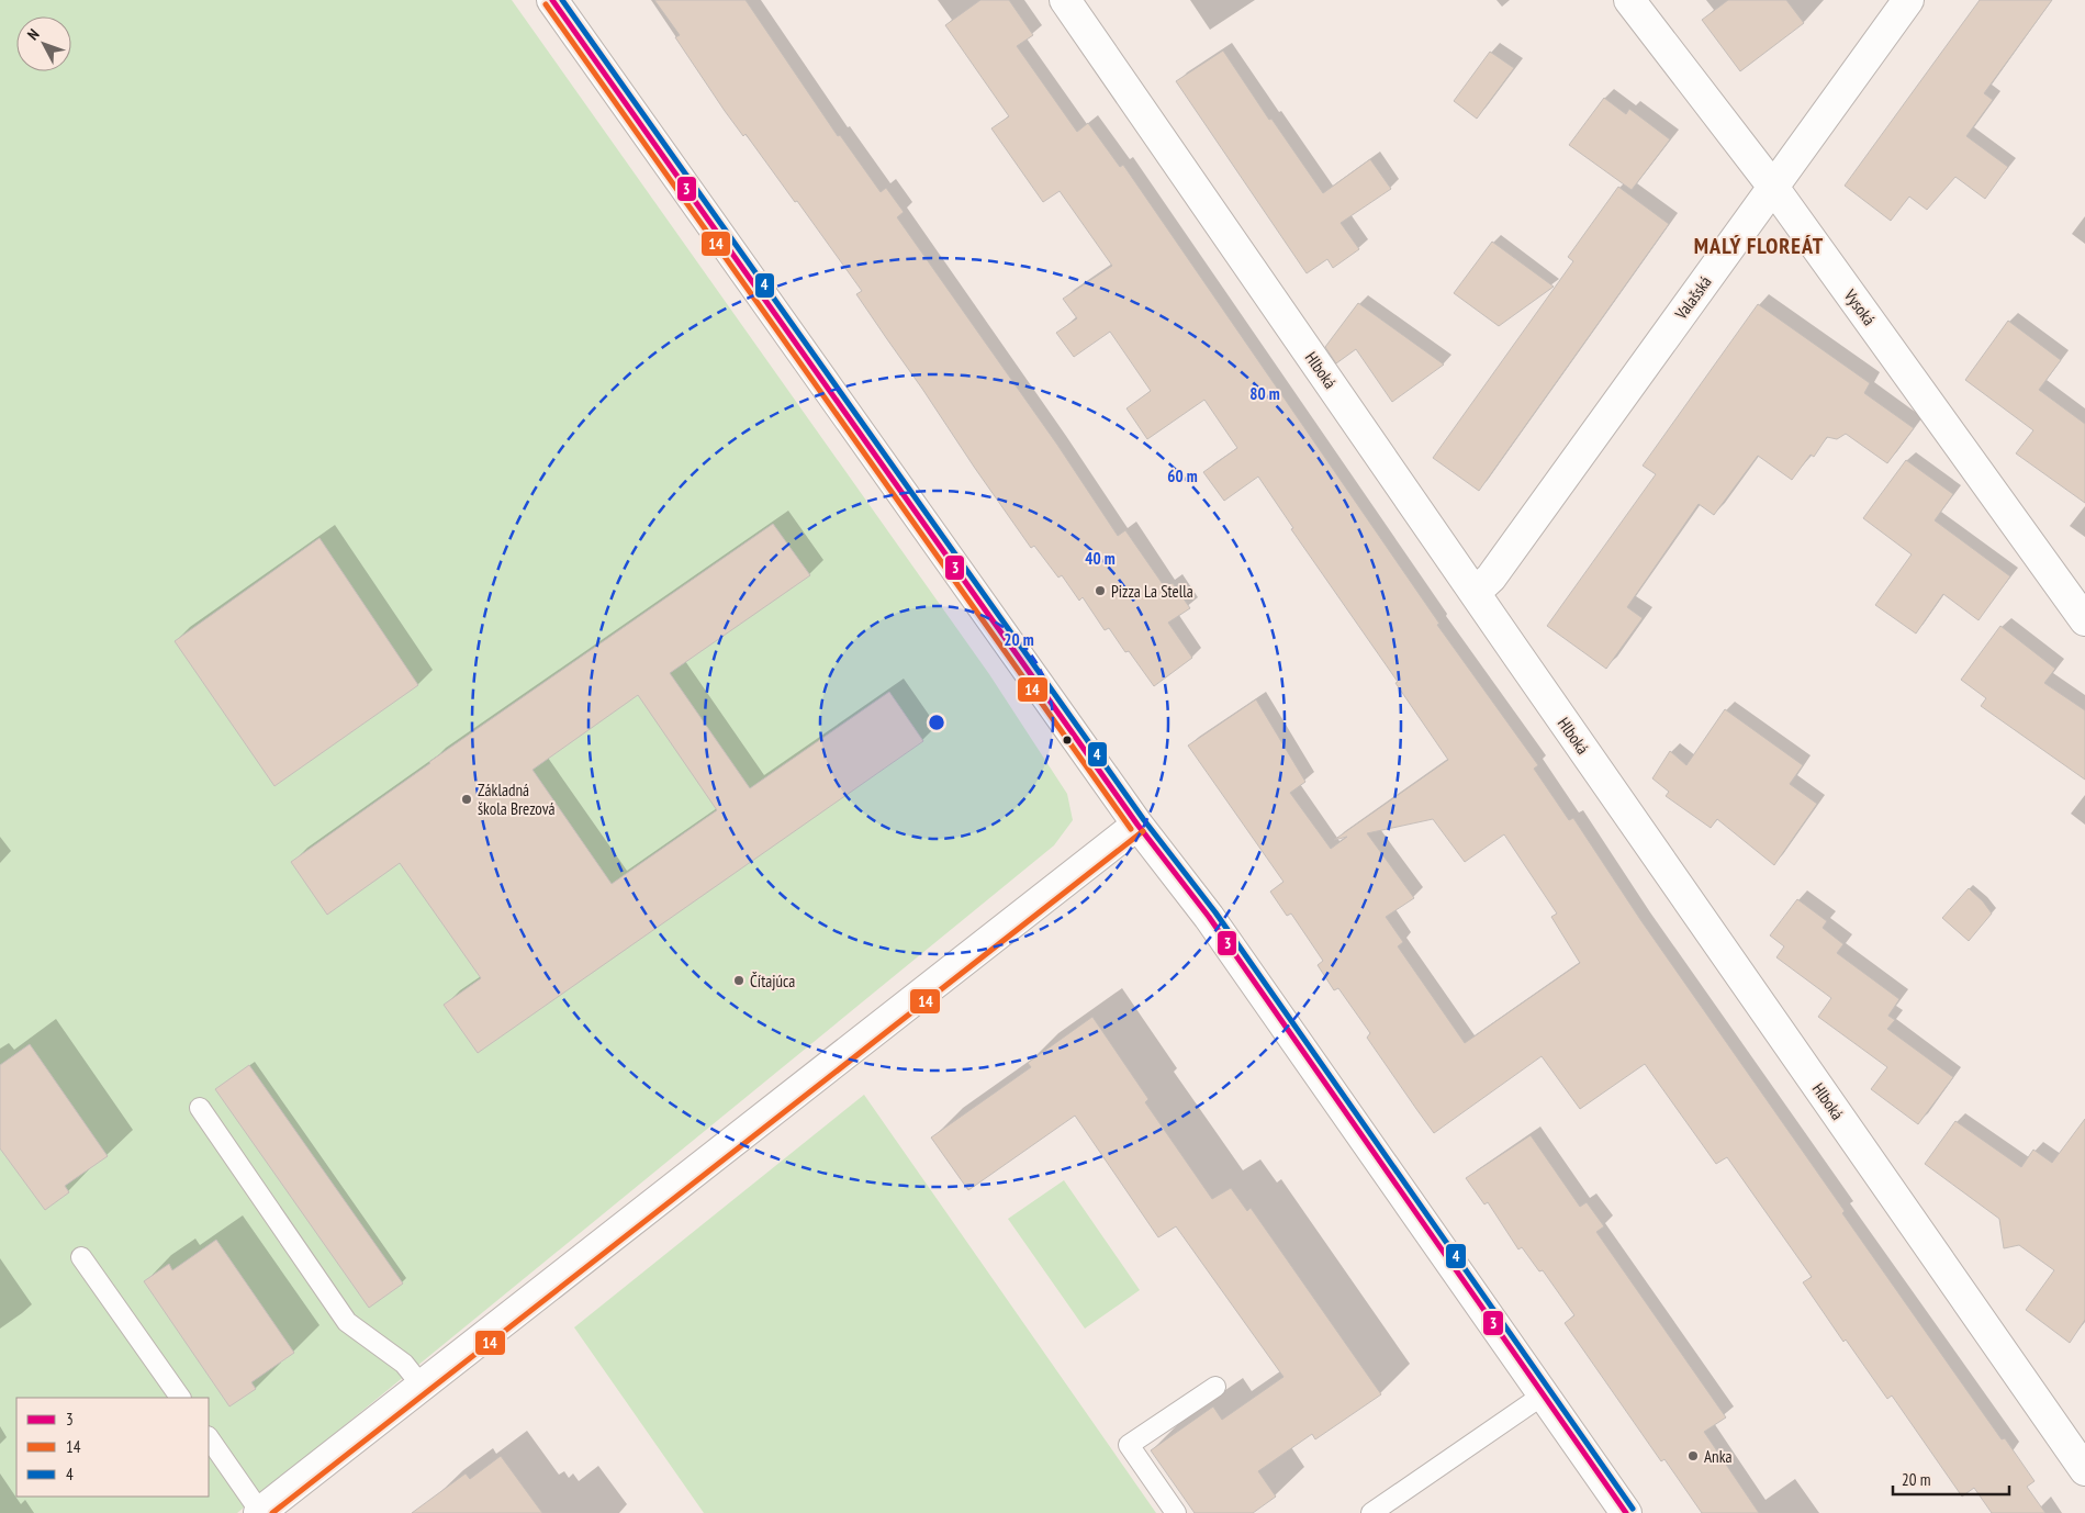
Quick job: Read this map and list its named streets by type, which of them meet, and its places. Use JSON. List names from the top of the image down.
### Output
{
  "streets": {
    "street": ["Valašská", "Vysoká", "Hlboká"]
  },
  "crossings": [
    ["Valašská", "Vysoká"],
    ["Valašská", "Hlboká"]
  ],
  "districts": ["MALÝ FLOREÁT"],
  "places": [
    "Pizza La Stella",
    "Základná škola Brezová",
    "Čítajúca",
    "Anka"
  ],
  "lines": ["transit line 3", "transit line 4", "transit line 14"],
  "legend": ["3", "14", "4"],
  "scale_bar": "20 m",
  "north": "top left",
  "rings": [
    "80 m",
    "60 m",
    "40 m",
    "20 m"
  ]
}
